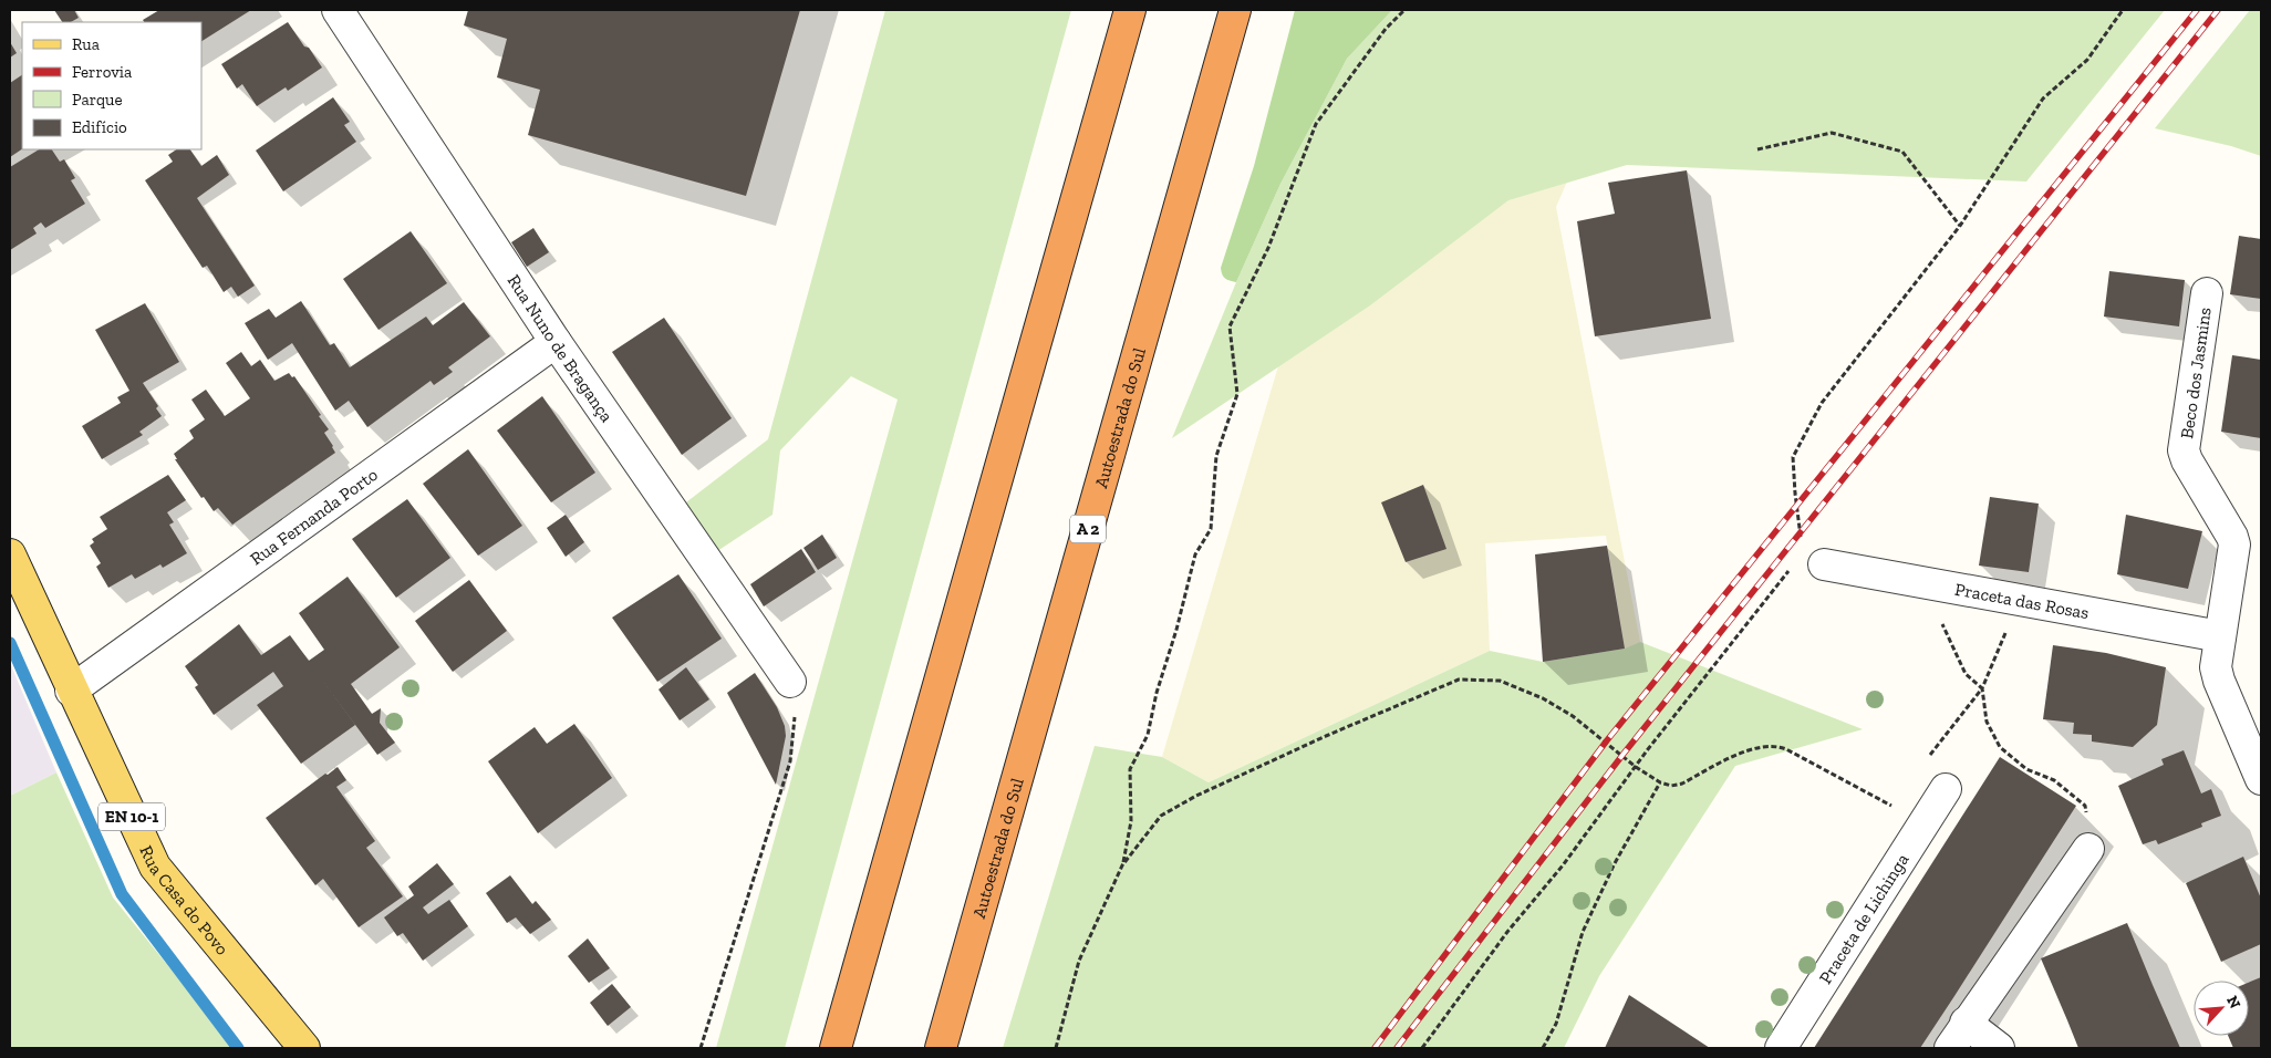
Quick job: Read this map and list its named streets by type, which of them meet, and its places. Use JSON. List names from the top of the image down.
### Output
{
  "streets": {
    "highway": ["Autoestrada do Sul", "A 2"],
    "main road": ["EN 10-1", "Rua Casa do Povo"],
    "street": [
      "Rua Nuno de Bragança",
      "Beco dos Jasmins",
      "Rua Fernanda Porto",
      "Praceta das Rosas",
      "Praceta de Lichinga"
    ]
  },
  "crossings": [
    ["Rua Nuno de Bragança", "Rua Fernanda Porto"],
    ["Beco dos Jasmins", "Praceta das Rosas"],
    ["Rua Fernanda Porto", "Rua Casa do Povo"]
  ],
  "legend": [
    "Rua",
    "Ferrovia",
    "Parque",
    "Edifício"
  ],
  "north": "top right"
}
